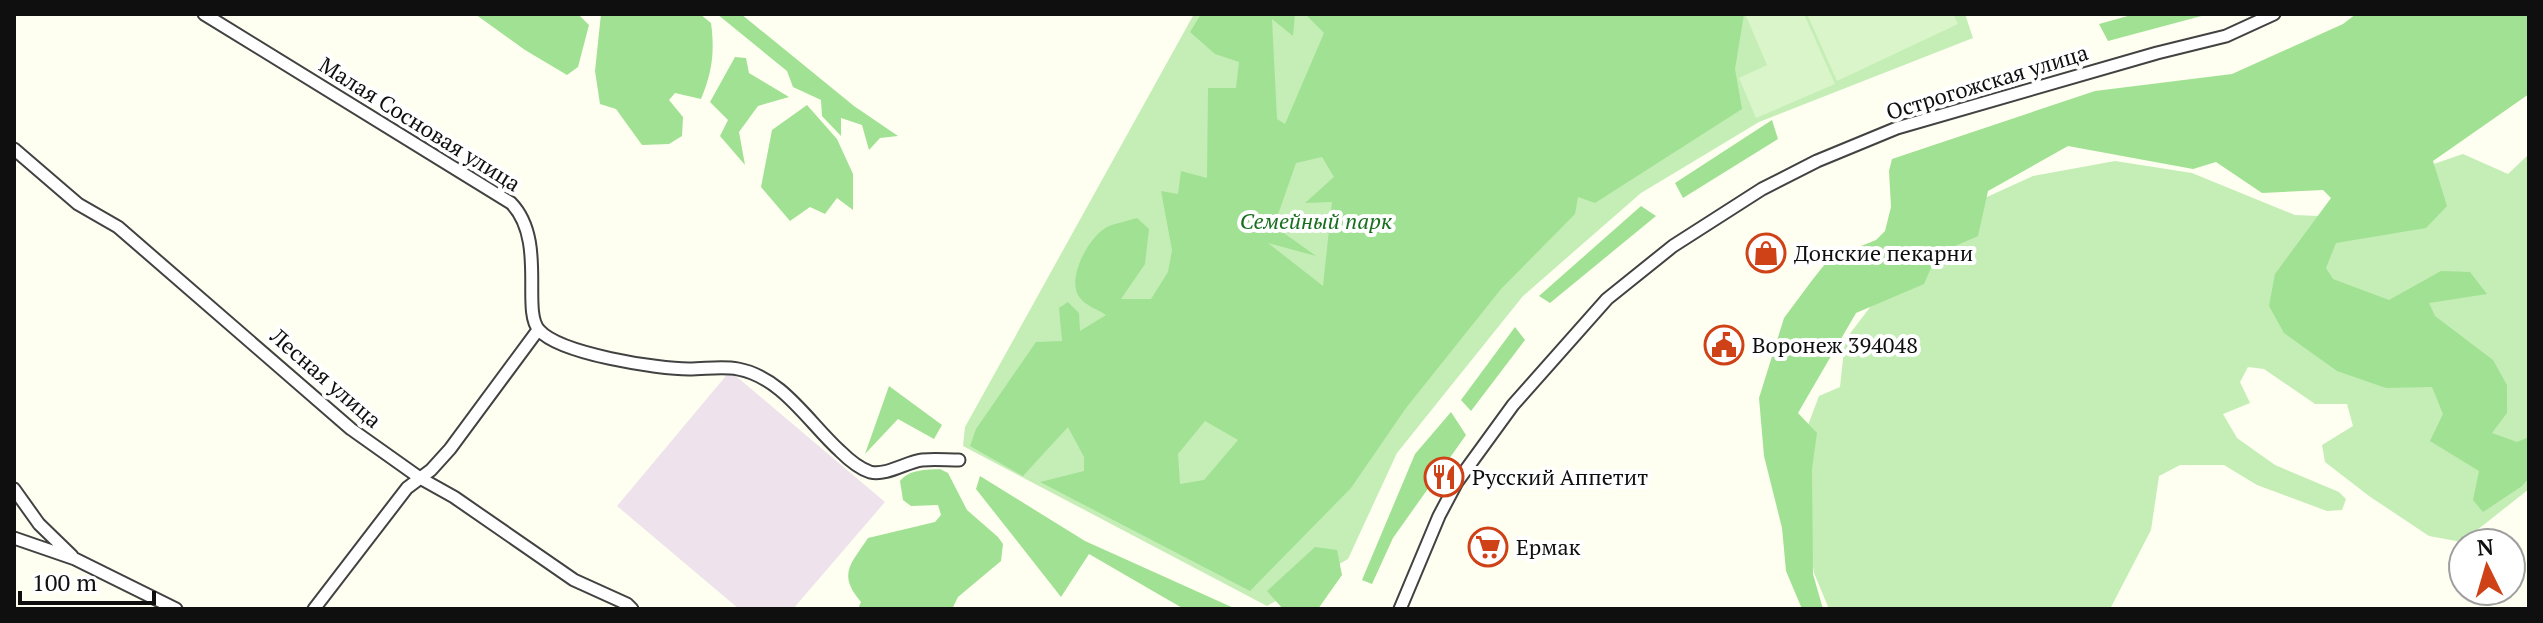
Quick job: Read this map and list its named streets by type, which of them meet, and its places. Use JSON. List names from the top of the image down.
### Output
{
  "streets": {
    "street": ["Острогожская улица", "Малая Сосновая улица", "Лесная улица"]
  },
  "parks": ["Семейный парк"],
  "places": {
    "shop": ["Донские пекарни"],
    "public building": ["Воронеж 394048"],
    "restaurant": ["Русский Аппетит"],
    "supermarket": ["Ермак"]
  },
  "scale_bar": "100 m",
  "north": "top"
}
